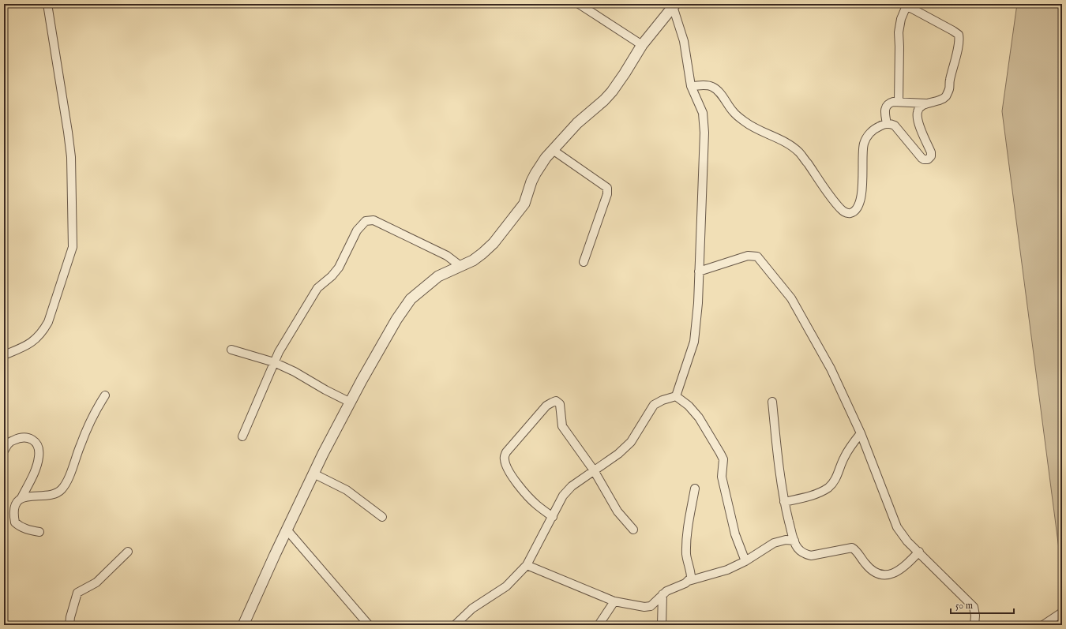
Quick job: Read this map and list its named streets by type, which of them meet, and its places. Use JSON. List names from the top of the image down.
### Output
{
  "scale_bar": "50 m"
}
